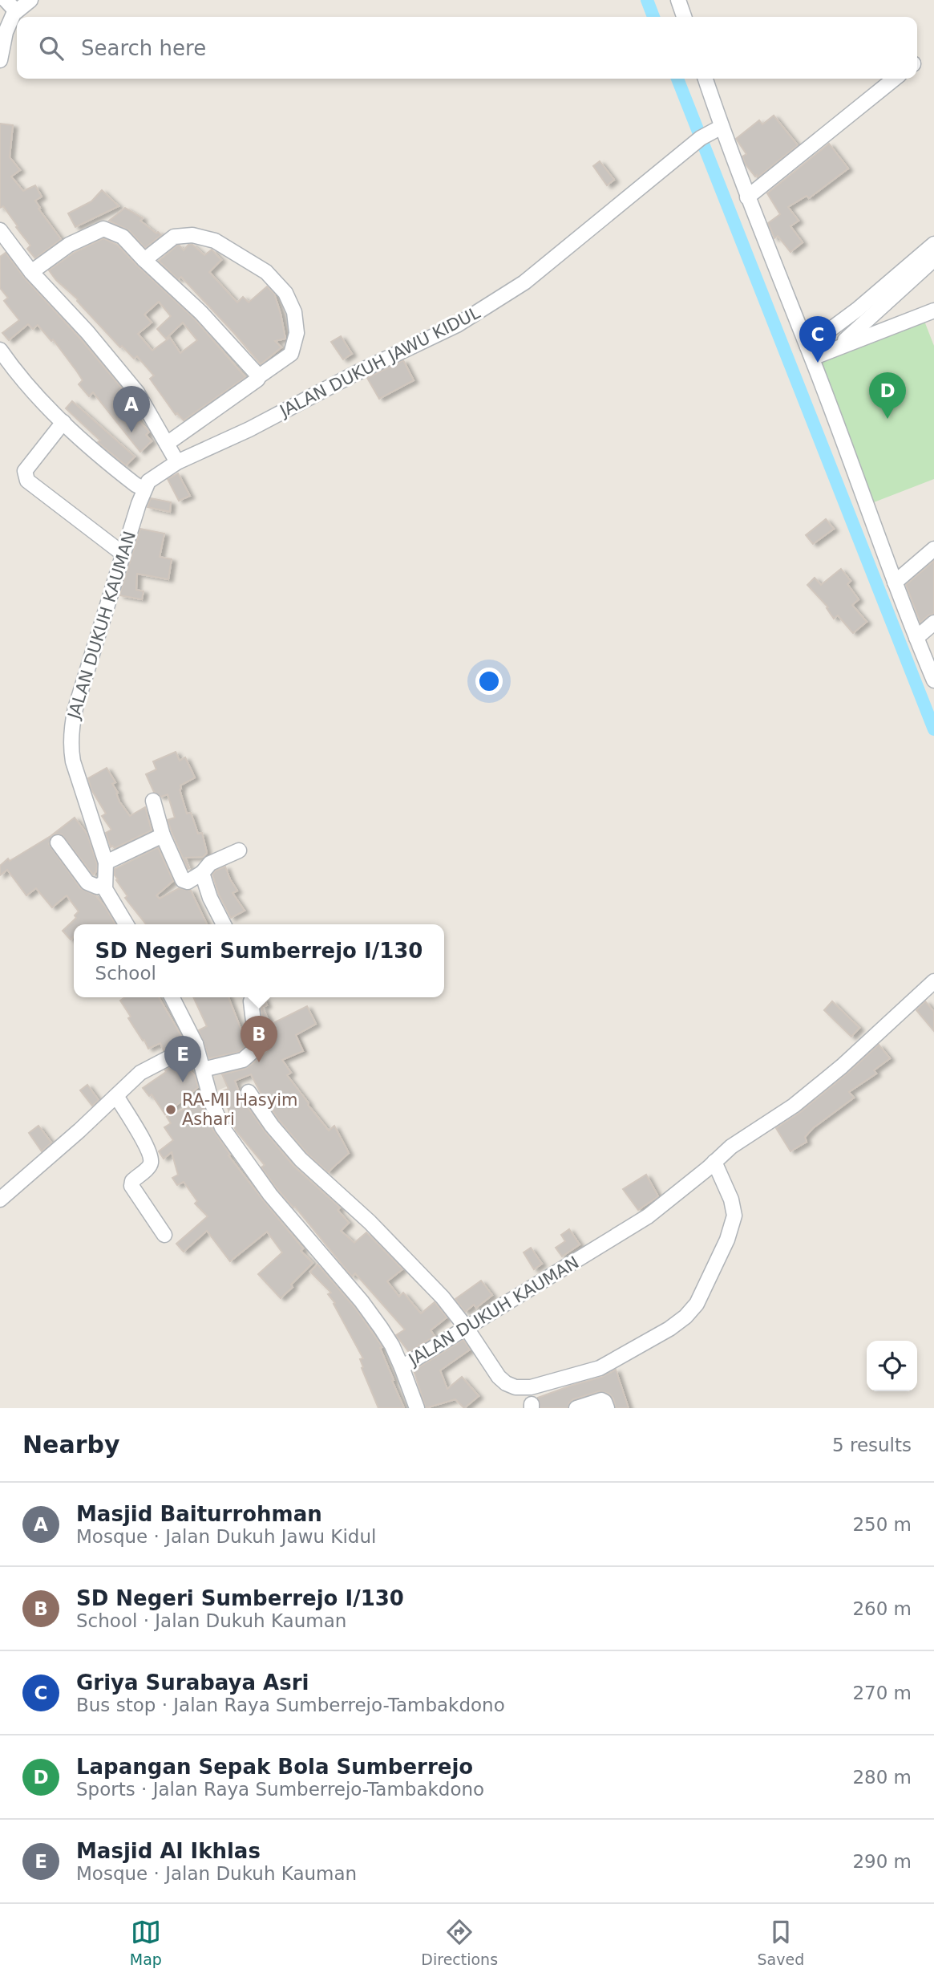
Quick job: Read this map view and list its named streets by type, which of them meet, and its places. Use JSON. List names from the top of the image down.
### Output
{
  "streets": {
    "street": ["JALAN DUKUH JAWU KIDUL", "JALAN DUKUH KAUMAN"]
  },
  "places": ["RA-MI Hasyim Ashari"],
  "page": {
    "search": "Search here",
    "pins": [
      "C",
      "D",
      "A",
      "B",
      "E"
    ],
    "popup": ["SD Negeri Sumberrejo I/130", "School"],
    "heading": ["Nearby", "5 results"],
    "list": [
      {
        "mark": "A",
        "name": "Masjid Baiturrohman",
        "note": "Mosque · Jalan Dukuh Jawu Kidul",
        "value": "250 m"
      },
      {
        "mark": "B",
        "name": "SD Negeri Sumberrejo I/130",
        "note": "School · Jalan Dukuh Kauman",
        "value": "260 m"
      },
      {
        "mark": "C",
        "name": "Griya Surabaya Asri",
        "note": "Bus stop · Jalan Raya Sumberrejo-Tambakdono",
        "value": "270 m"
      },
      {
        "mark": "D",
        "name": "Lapangan Sepak Bola Sumberrejo",
        "note": "Sports · Jalan Raya Sumberrejo-Tambakdono",
        "value": "280 m"
      },
      {
        "mark": "E",
        "name": "Masjid Al Ikhlas",
        "note": "Mosque · Jalan Dukuh Kauman",
        "value": "290 m"
      }
    ],
    "nav": ["Map", "Directions", "Saved"]
  }
}
